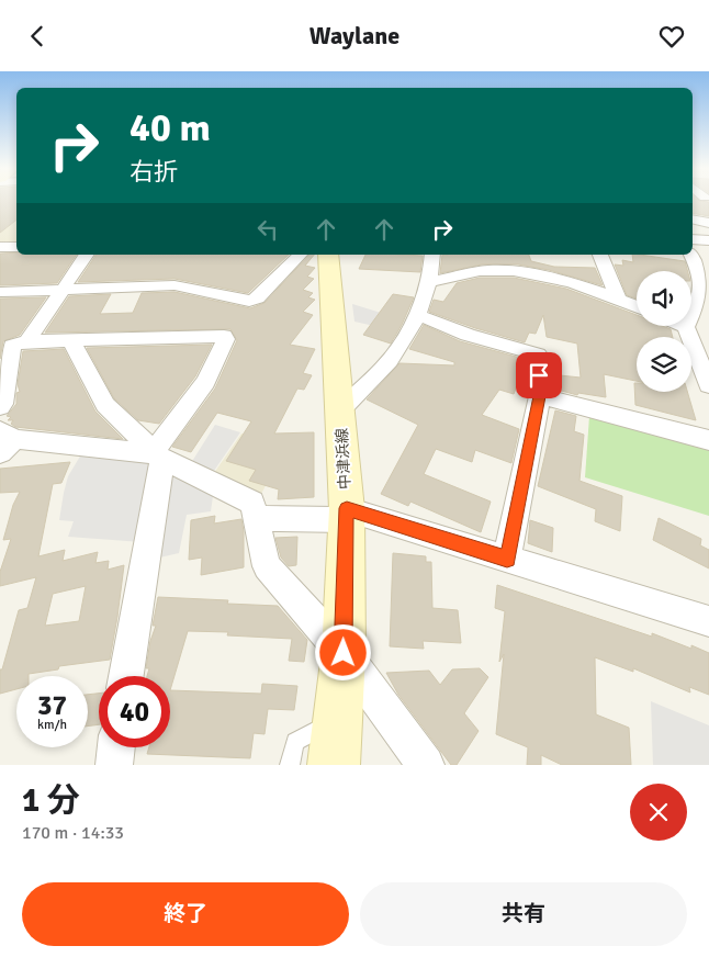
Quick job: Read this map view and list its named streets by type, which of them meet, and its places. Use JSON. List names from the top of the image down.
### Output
{
  "streets": {
    "street": ["中津浜線"]
  },
  "page": {
    "header": "Waylane",
    "turn": ["40 m", "右折"],
    "speed": "37 km/h",
    "limit": "40",
    "heading": ["1 分", "170 m · 14:33"],
    "buttons": ["終了", "共有"]
  }
}
